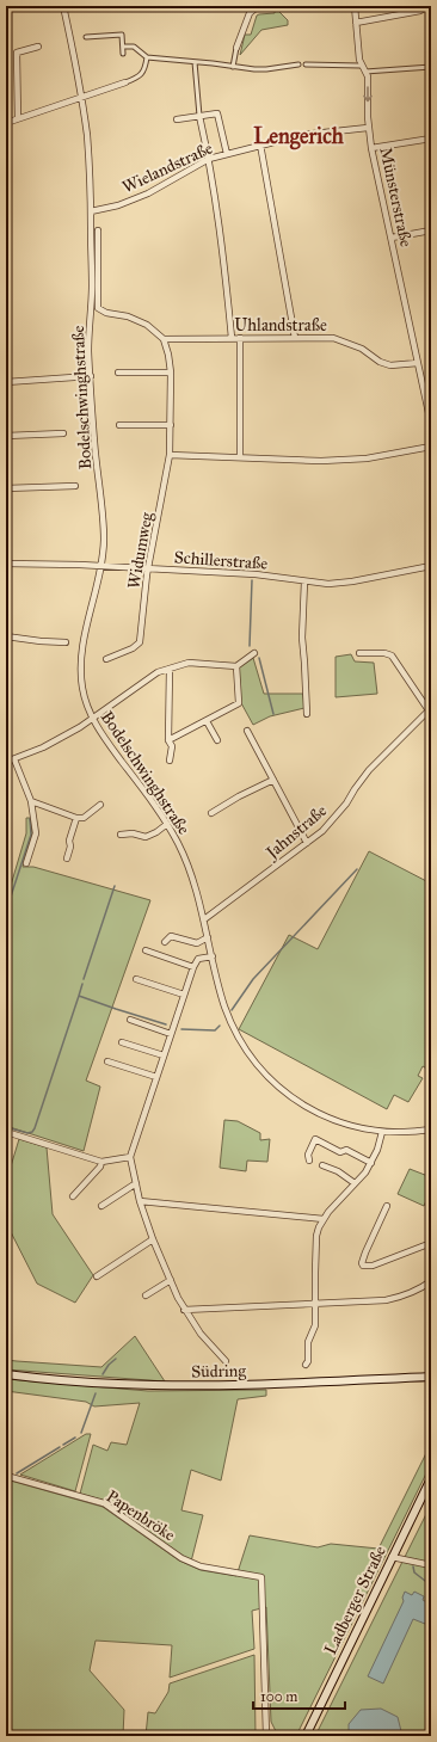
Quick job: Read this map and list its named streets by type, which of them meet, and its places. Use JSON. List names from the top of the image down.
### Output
{
  "streets": {
    "main road": ["Südring", "Ladberger Straße"],
    "street": [
      "Wielandstraße",
      "Münsterstraße",
      "Uhlandstraße",
      "Bodelschwinghstraße",
      "Widumweg",
      "Schillerstraße",
      "Jahnstraße",
      "Papenbröke"
    ]
  },
  "crossings": [
    ["Wielandstraße", "Münsterstraße"],
    ["Wielandstraße", "Bodelschwinghstraße"],
    ["Münsterstraße", "Uhlandstraße"],
    ["Uhlandstraße", "Widumweg"],
    ["Bodelschwinghstraße", "Schillerstraße"],
    ["Bodelschwinghstraße", "Jahnstraße"],
    ["Widumweg", "Schillerstraße"]
  ],
  "districts": ["Lengerich"],
  "scale_bar": "100 m"
}
